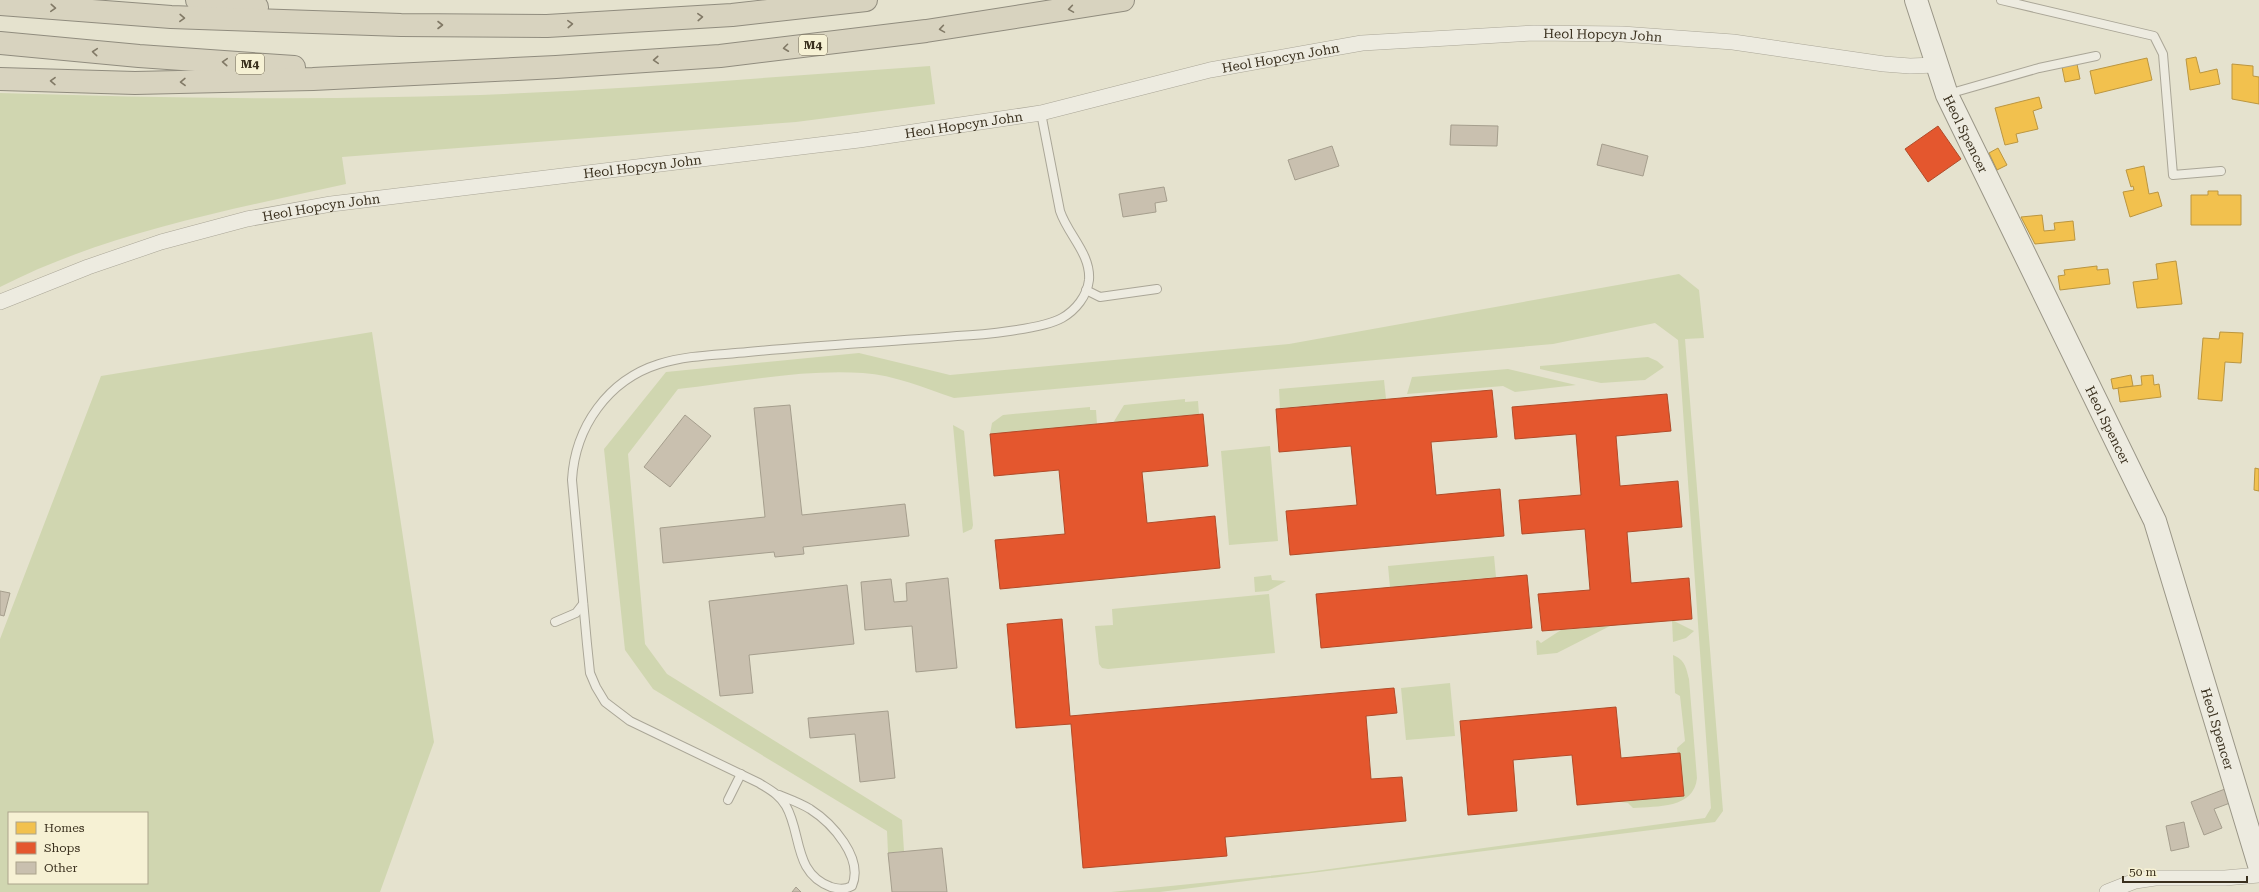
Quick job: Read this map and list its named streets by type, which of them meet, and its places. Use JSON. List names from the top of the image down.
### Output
{
  "streets": {
    "highway": ["M4"],
    "street": ["Heol Hopcyn John", "Heol Spencer"]
  },
  "crossings": [
    ["Heol Hopcyn John", "Heol Spencer"]
  ],
  "legend": ["Homes", "Shops", "Other"],
  "scale_bar": "50 m"
}
